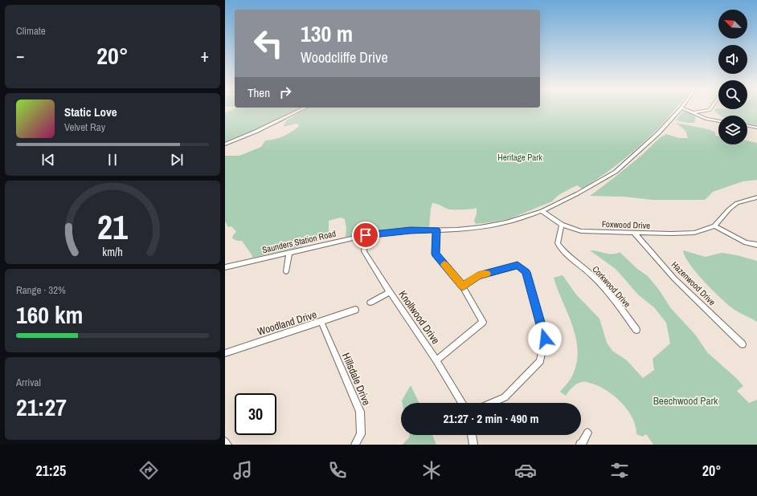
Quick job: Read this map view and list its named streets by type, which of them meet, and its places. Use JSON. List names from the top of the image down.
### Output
{
  "streets": {
    "street": [
      "Foxwood Drive",
      "Saunders Station Road",
      "Hazenwood Drive",
      "Corkwood Drive",
      "Knollwood Drive",
      "Woodland Drive",
      "Hillsdale Drive"
    ]
  },
  "crossings": [
    ["Foxwood Drive", "Saunders Station Road"],
    ["Foxwood Drive", "Hazenwood Drive"],
    ["Foxwood Drive", "Corkwood Drive"],
    ["Saunders Station Road", "Knollwood Drive"],
    ["Woodland Drive", "Hillsdale Drive"]
  ],
  "parks": ["Heritage Park", "Beechwood Park"],
  "north": "top left",
  "page": {
    "tile": [
      "Climate",
      ["Range · 32%", "160 km"],
      ["Arrival", "21:27"]
    ],
    "turn": ["130 m", "Woodcliffe Drive"],
    "heat": ["−", "20°", "+"],
    "then": "Then",
    "song": ["Static Love", "Velvet Ray"],
    "limit": "30",
    "trip": "21:27 · 2 min · 490 m",
    "tabs": ["21:25", "20°"],
    "gauge": ["21", "km/h"]
  }
}
